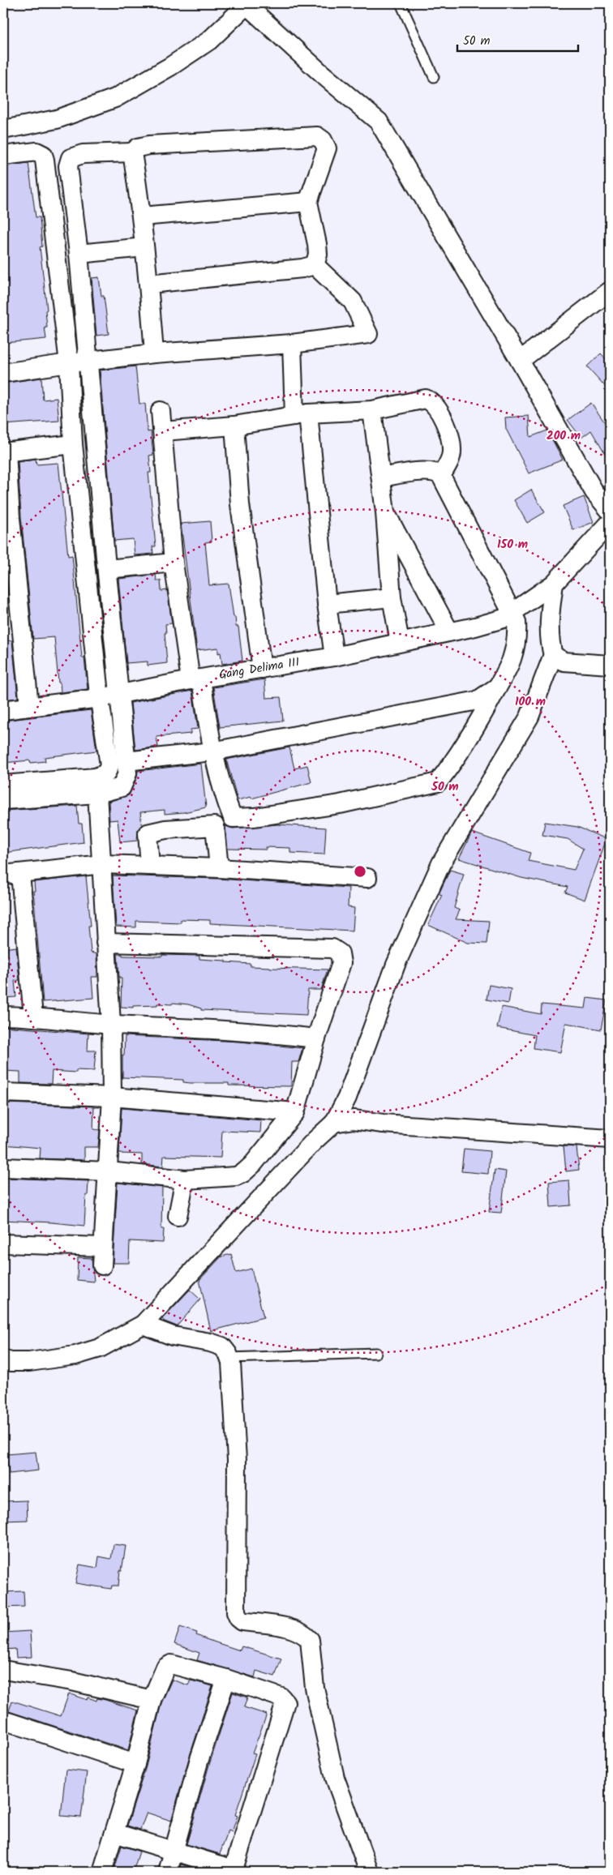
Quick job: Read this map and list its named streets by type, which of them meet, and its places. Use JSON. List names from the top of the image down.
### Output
{
  "streets": {
    "street": ["Gang Delima III"]
  },
  "scale_bar": "50 m",
  "rings": [
    "200 m",
    "150 m",
    "100 m",
    "50 m"
  ]
}
